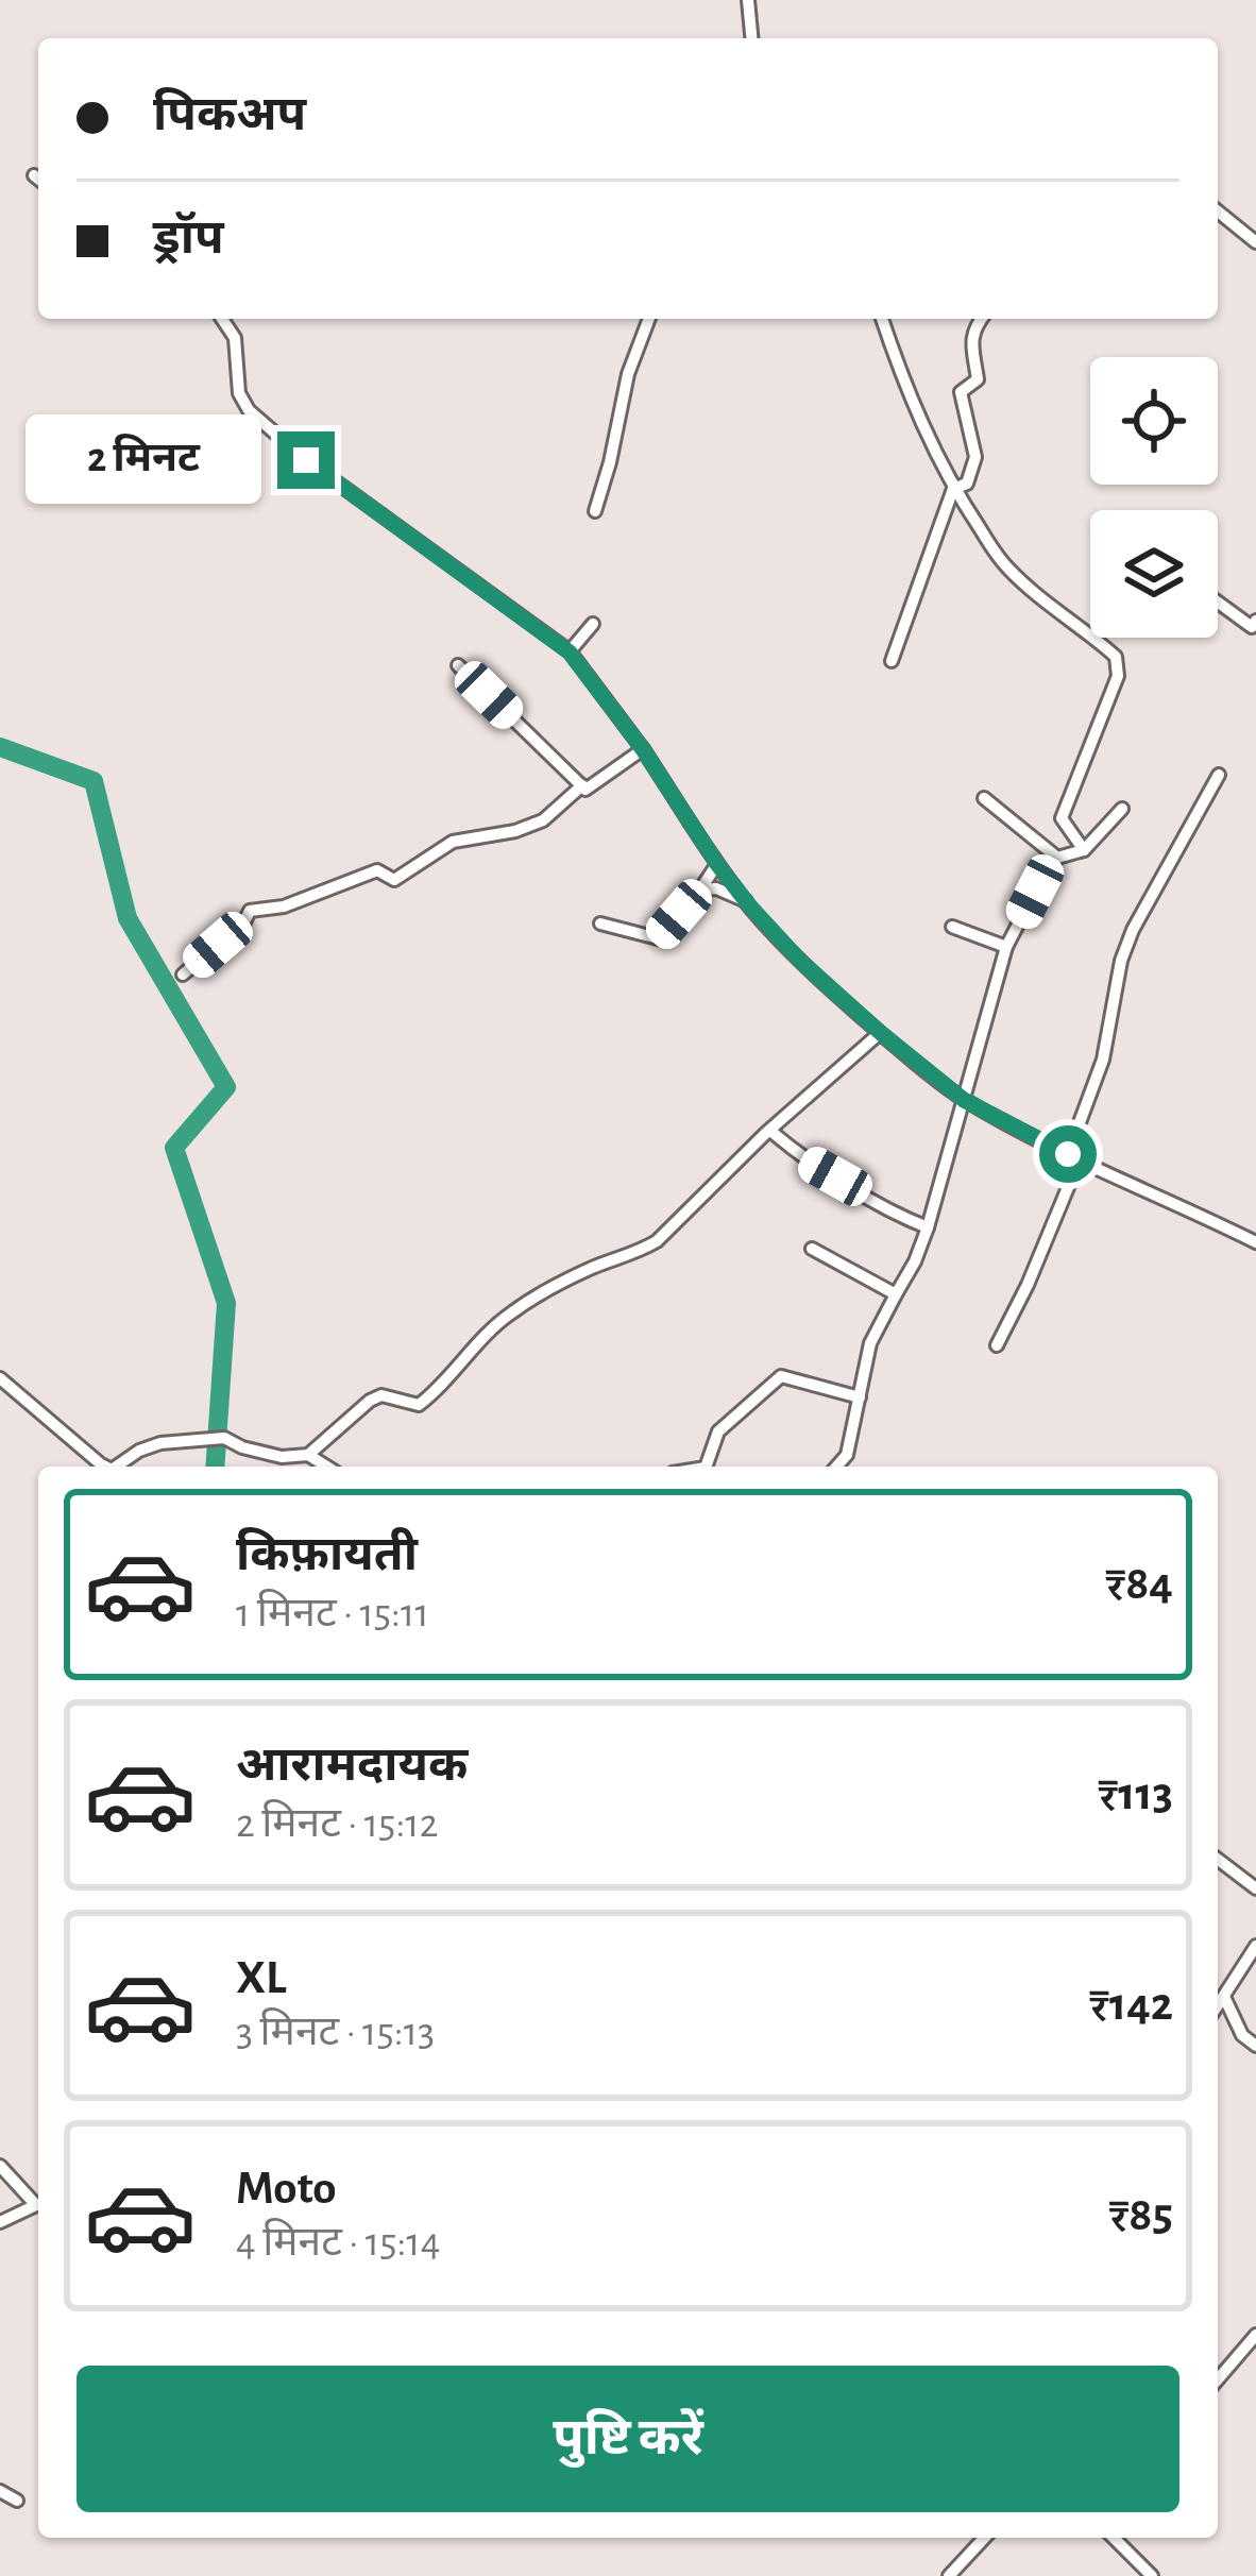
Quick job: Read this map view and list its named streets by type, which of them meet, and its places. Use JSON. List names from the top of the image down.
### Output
{
  "page": {
    "banner": ["पिकअप", "ड्रॉप"],
    "bubble": "2 मिनट",
    "list": [
      {
        "name": "किफ़ायती",
        "note": "1 मिनट · 15:11",
        "value": "₹84"
      },
      {
        "name": "आरामदायक",
        "note": "2 मिनट · 15:12",
        "value": "₹113"
      },
      {
        "name": "XL",
        "note": "3 मिनट · 15:13",
        "value": "₹142"
      },
      {
        "name": "Moto",
        "note": "4 मिनट · 15:14",
        "value": "₹85"
      }
    ],
    "buttons": "पुष्टि करें"
  }
}
